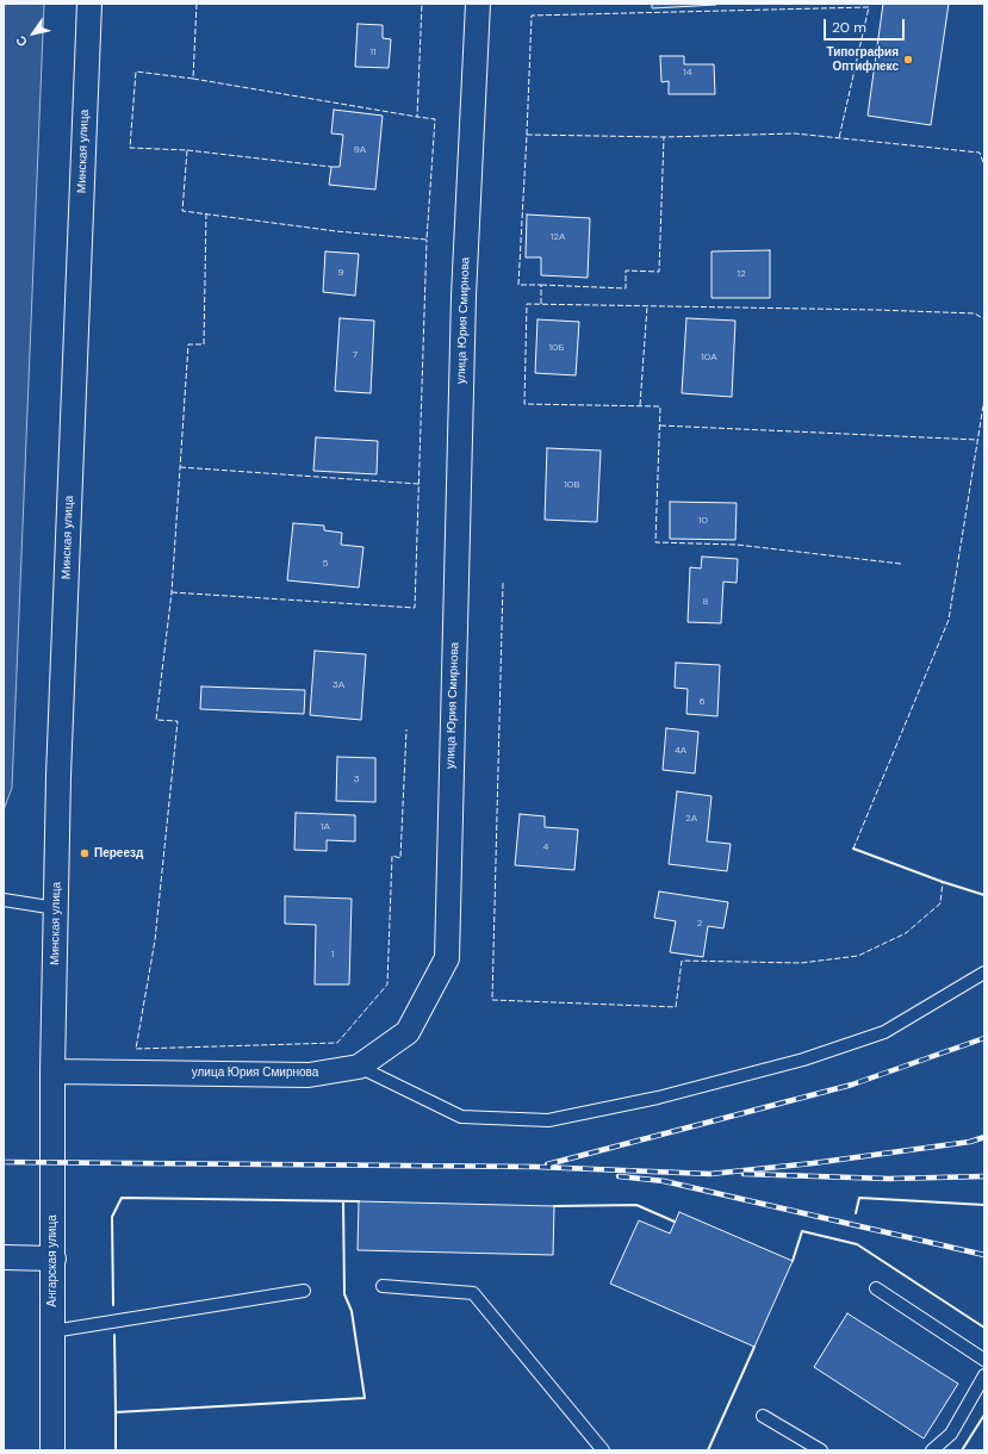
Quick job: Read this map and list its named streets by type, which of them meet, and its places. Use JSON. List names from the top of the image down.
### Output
{
  "streets": {
    "street": ["Минская улица", "улица Юрия Смирнова", "Ангарская улица"]
  },
  "crossings": [
    ["Минская улица", "улица Юрия Смирнова"],
    ["Минская улица", "Ангарская улица"],
    ["улица Юрия Смирнова", "Ангарская улица"]
  ],
  "places": ["Типография Оптифлекс", "Переезд"],
  "house_numbers": [
    "11",
    "14",
    "9А",
    "12А",
    "9",
    "12",
    "10Б",
    "7",
    "10А",
    "10В",
    "10",
    "5",
    "8",
    "3А",
    "6",
    "4А",
    "3",
    "2А",
    "1А",
    "4",
    "2",
    "1"
  ],
  "scale_bar": "20 m",
  "north": "bottom left"
}
